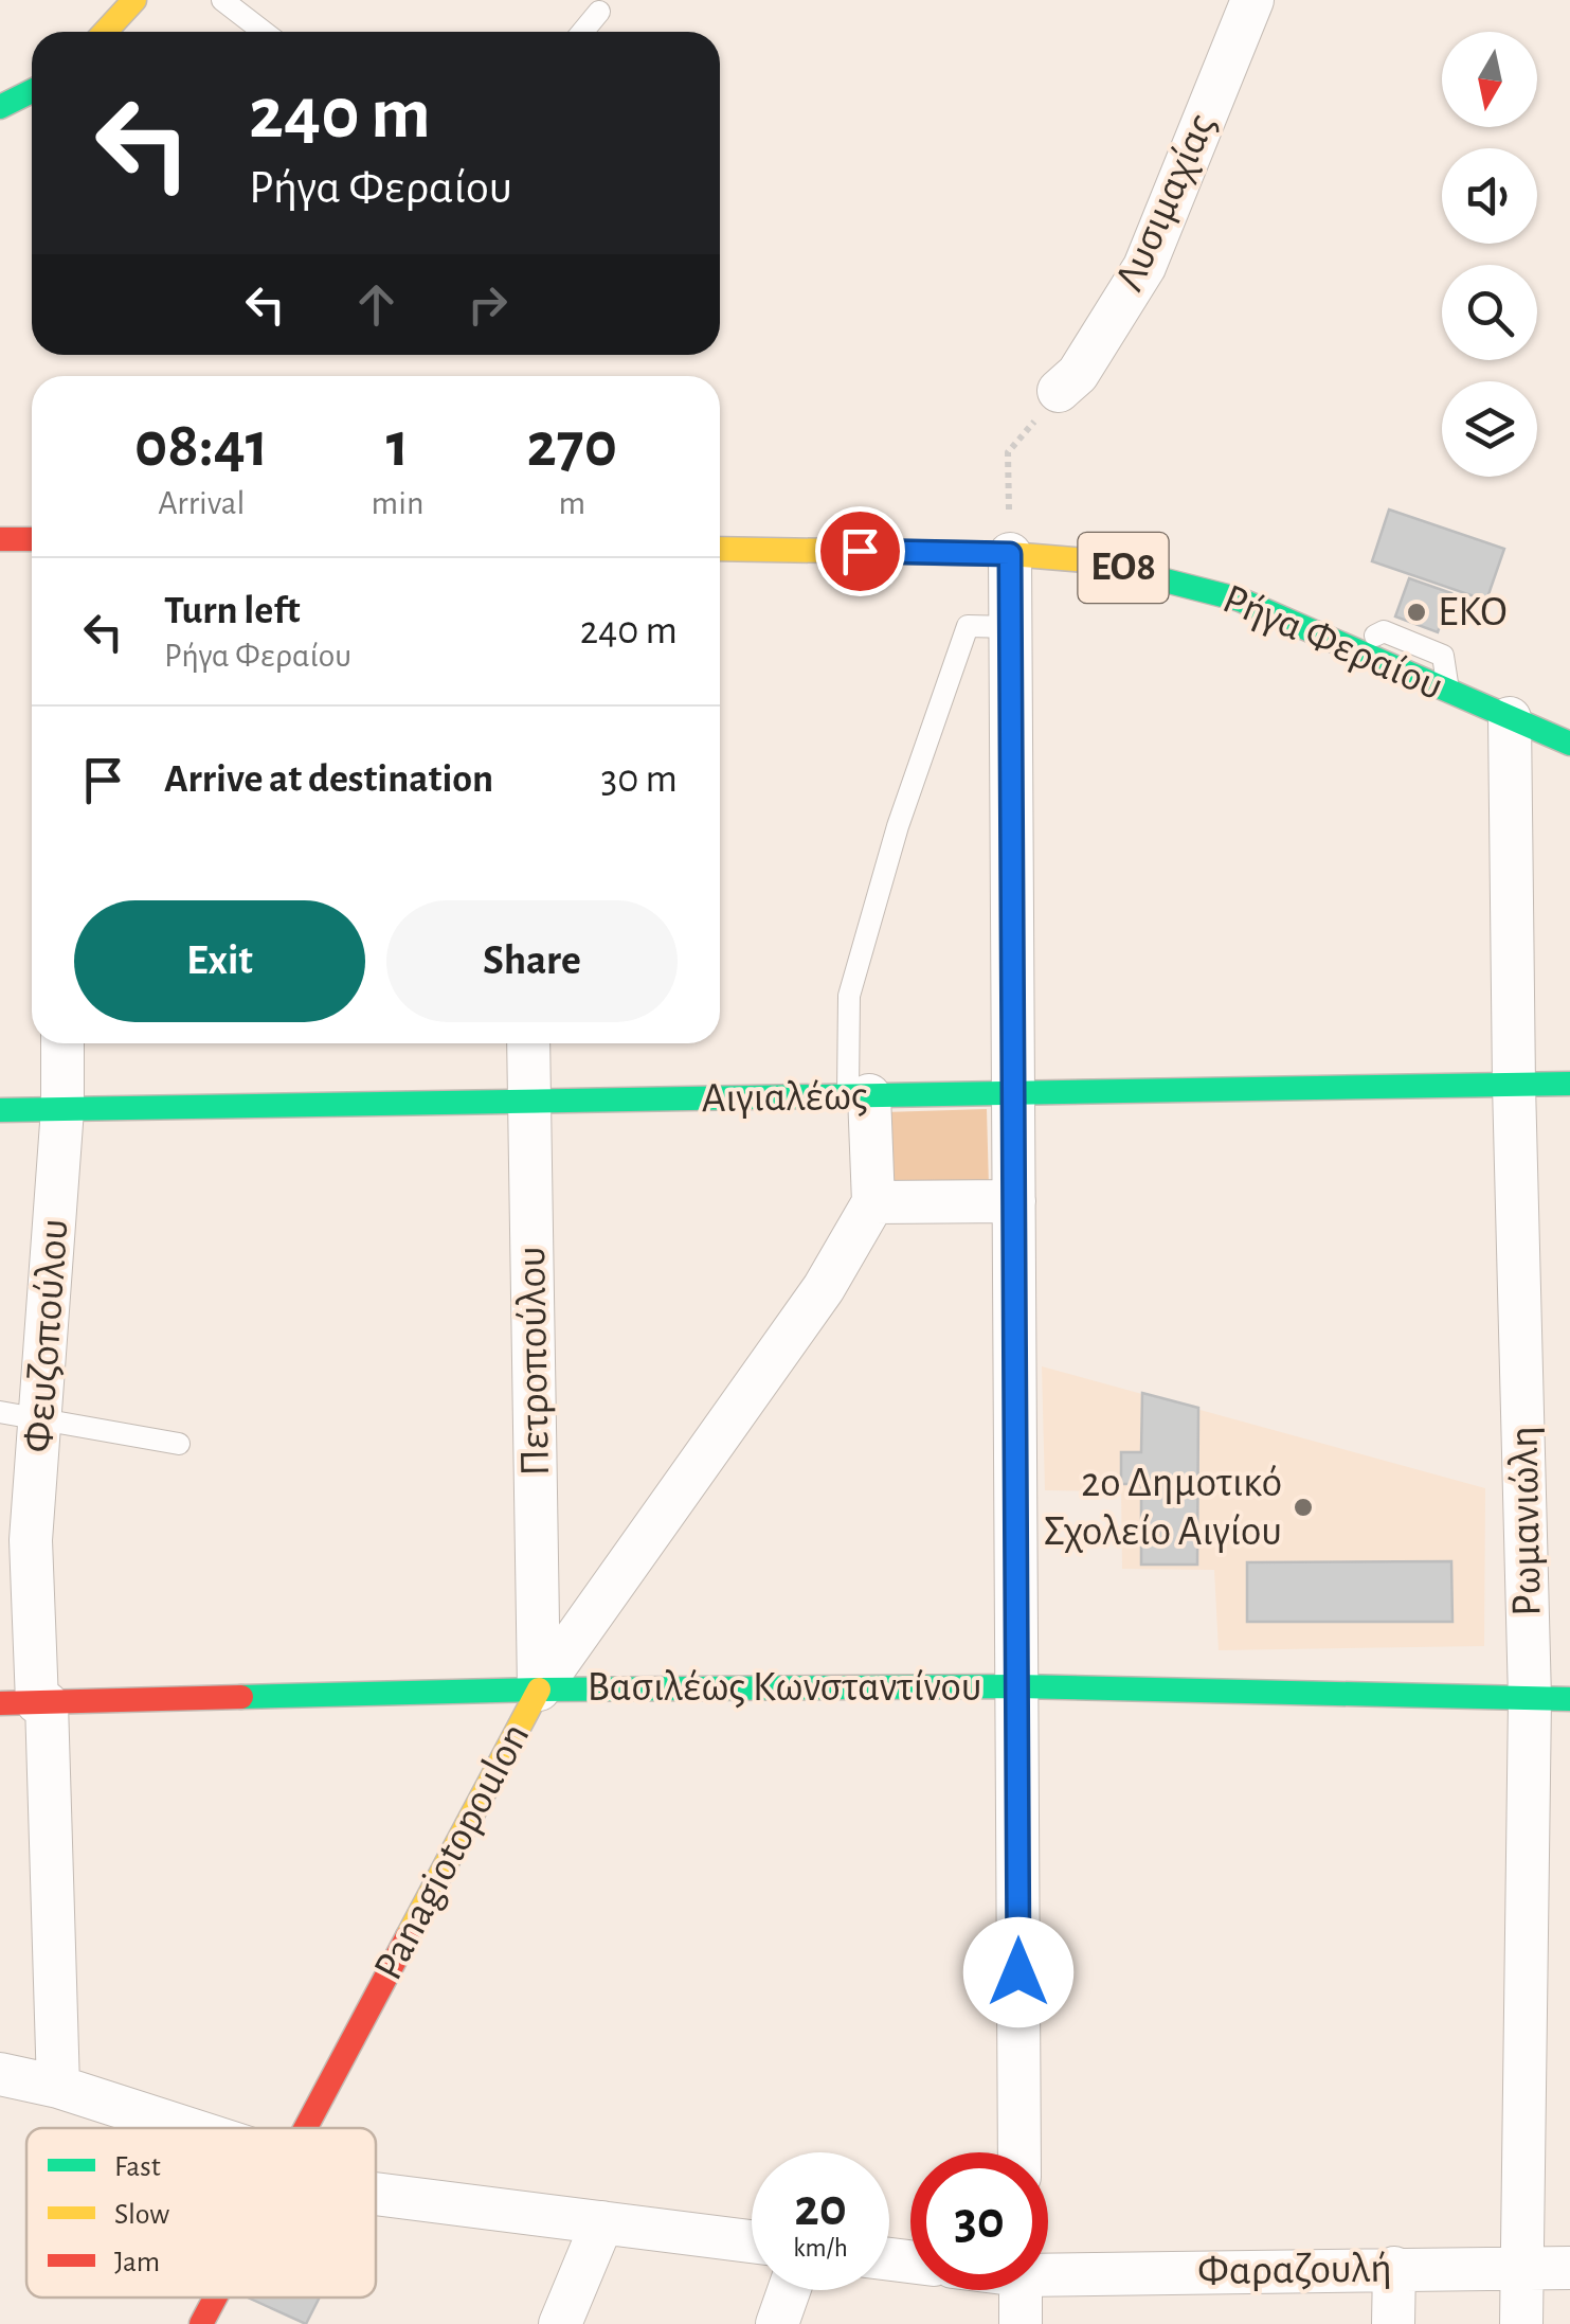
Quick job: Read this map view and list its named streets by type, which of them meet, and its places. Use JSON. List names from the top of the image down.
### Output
{
  "streets": {
    "street": [
      "Λυσιμαχίας",
      "ΕΟ8",
      "Ρήγα Φεραίου",
      "Αιγιαλέως",
      "Φευζοπούλου",
      "Πετροπούλου",
      "Ρωμανιώλη",
      "Βασιλέως Κωνσταντίνου",
      "Panagiotopoulon",
      "Φαραζουλή"
    ]
  },
  "crossings": [
    ["Ρήγα Φεραίου", "Ρωμανιώλη"],
    ["Αιγιαλέως", "Φευζοπούλου"],
    ["Αιγιαλέως", "Πετροπούλου"],
    ["Αιγιαλέως", "Ρωμανιώλη"],
    ["Φευζοπούλου", "Βασιλέως Κωνσταντίνου"],
    ["Πετροπούλου", "Βασιλέως Κωνσταντίνου"],
    ["Πετροπούλου", "Panagiotopoulon"],
    ["Ρωμανιώλη", "Βασιλέως Κωνσταντίνου"],
    ["Ρωμανιώλη", "Φαραζουλή"],
    ["Βασιλέως Κωνσταντίνου", "Panagiotopoulon"]
  ],
  "places": ["EKO", "2ο Δημοτικό Σχολείο Αιγίου"],
  "legend": ["Fast", "Slow", "Jam"],
  "north": "bottom",
  "page": {
    "turn": ["240 m", "Ρήγα Φεραίου"],
    "eta": [
      "08:41",
      "Arrival",
      "1",
      "min",
      "270",
      "m"
    ],
    "list": [
      {
        "name": "Turn left",
        "note": "Ρήγα Φεραίου",
        "value": "240 m"
      },
      {
        "name": "Arrive at destination",
        "value": "30 m"
      }
    ],
    "buttons": ["Exit", "Share"],
    "speed": "20 km/h",
    "limit": "30"
  }
}
